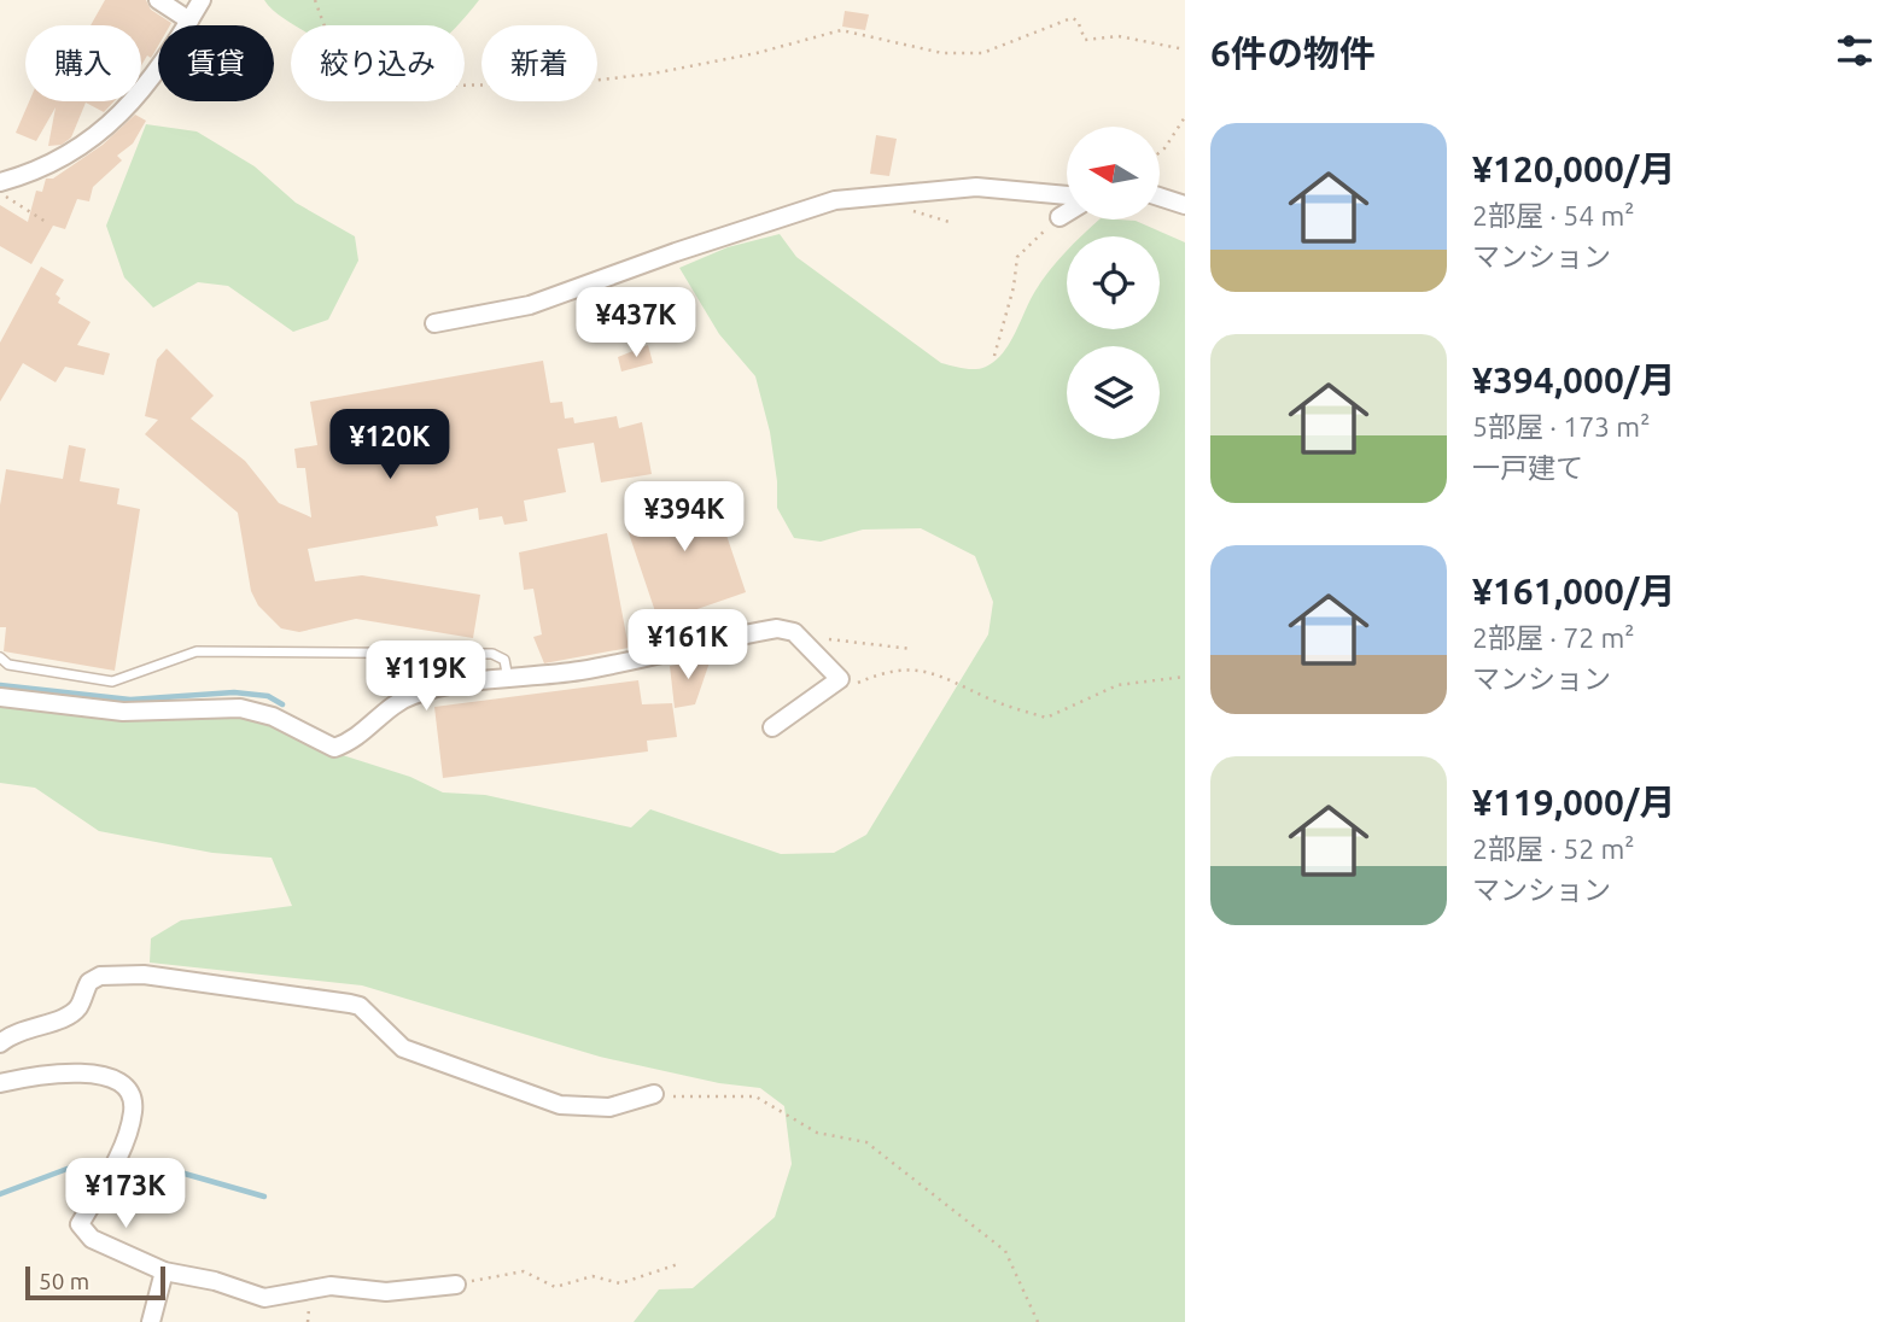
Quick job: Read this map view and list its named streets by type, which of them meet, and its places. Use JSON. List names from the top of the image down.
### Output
{
  "scale_bar": "50 m",
  "north": "left",
  "page": {
    "heading": "6件の物件",
    "chip": [
      "購入",
      "賃貸",
      "絞り込み",
      "新着"
    ],
    "list": [
      {
        "name": "¥120,000/月",
        "note": "2部屋 · 54 m² · マンション"
      },
      {
        "name": "¥394,000/月",
        "note": "5部屋 · 173 m² · 一戸建て"
      },
      {
        "name": "¥161,000/月",
        "note": "2部屋 · 72 m² · マンション"
      },
      {
        "name": "¥119,000/月",
        "note": "2部屋 · 52 m² · マンション"
      }
    ],
    "price": [
      "¥437K",
      "¥120K",
      "¥394K",
      "¥161K",
      "¥119K",
      "¥173K"
    ],
    "scale": "50 m"
  }
}
